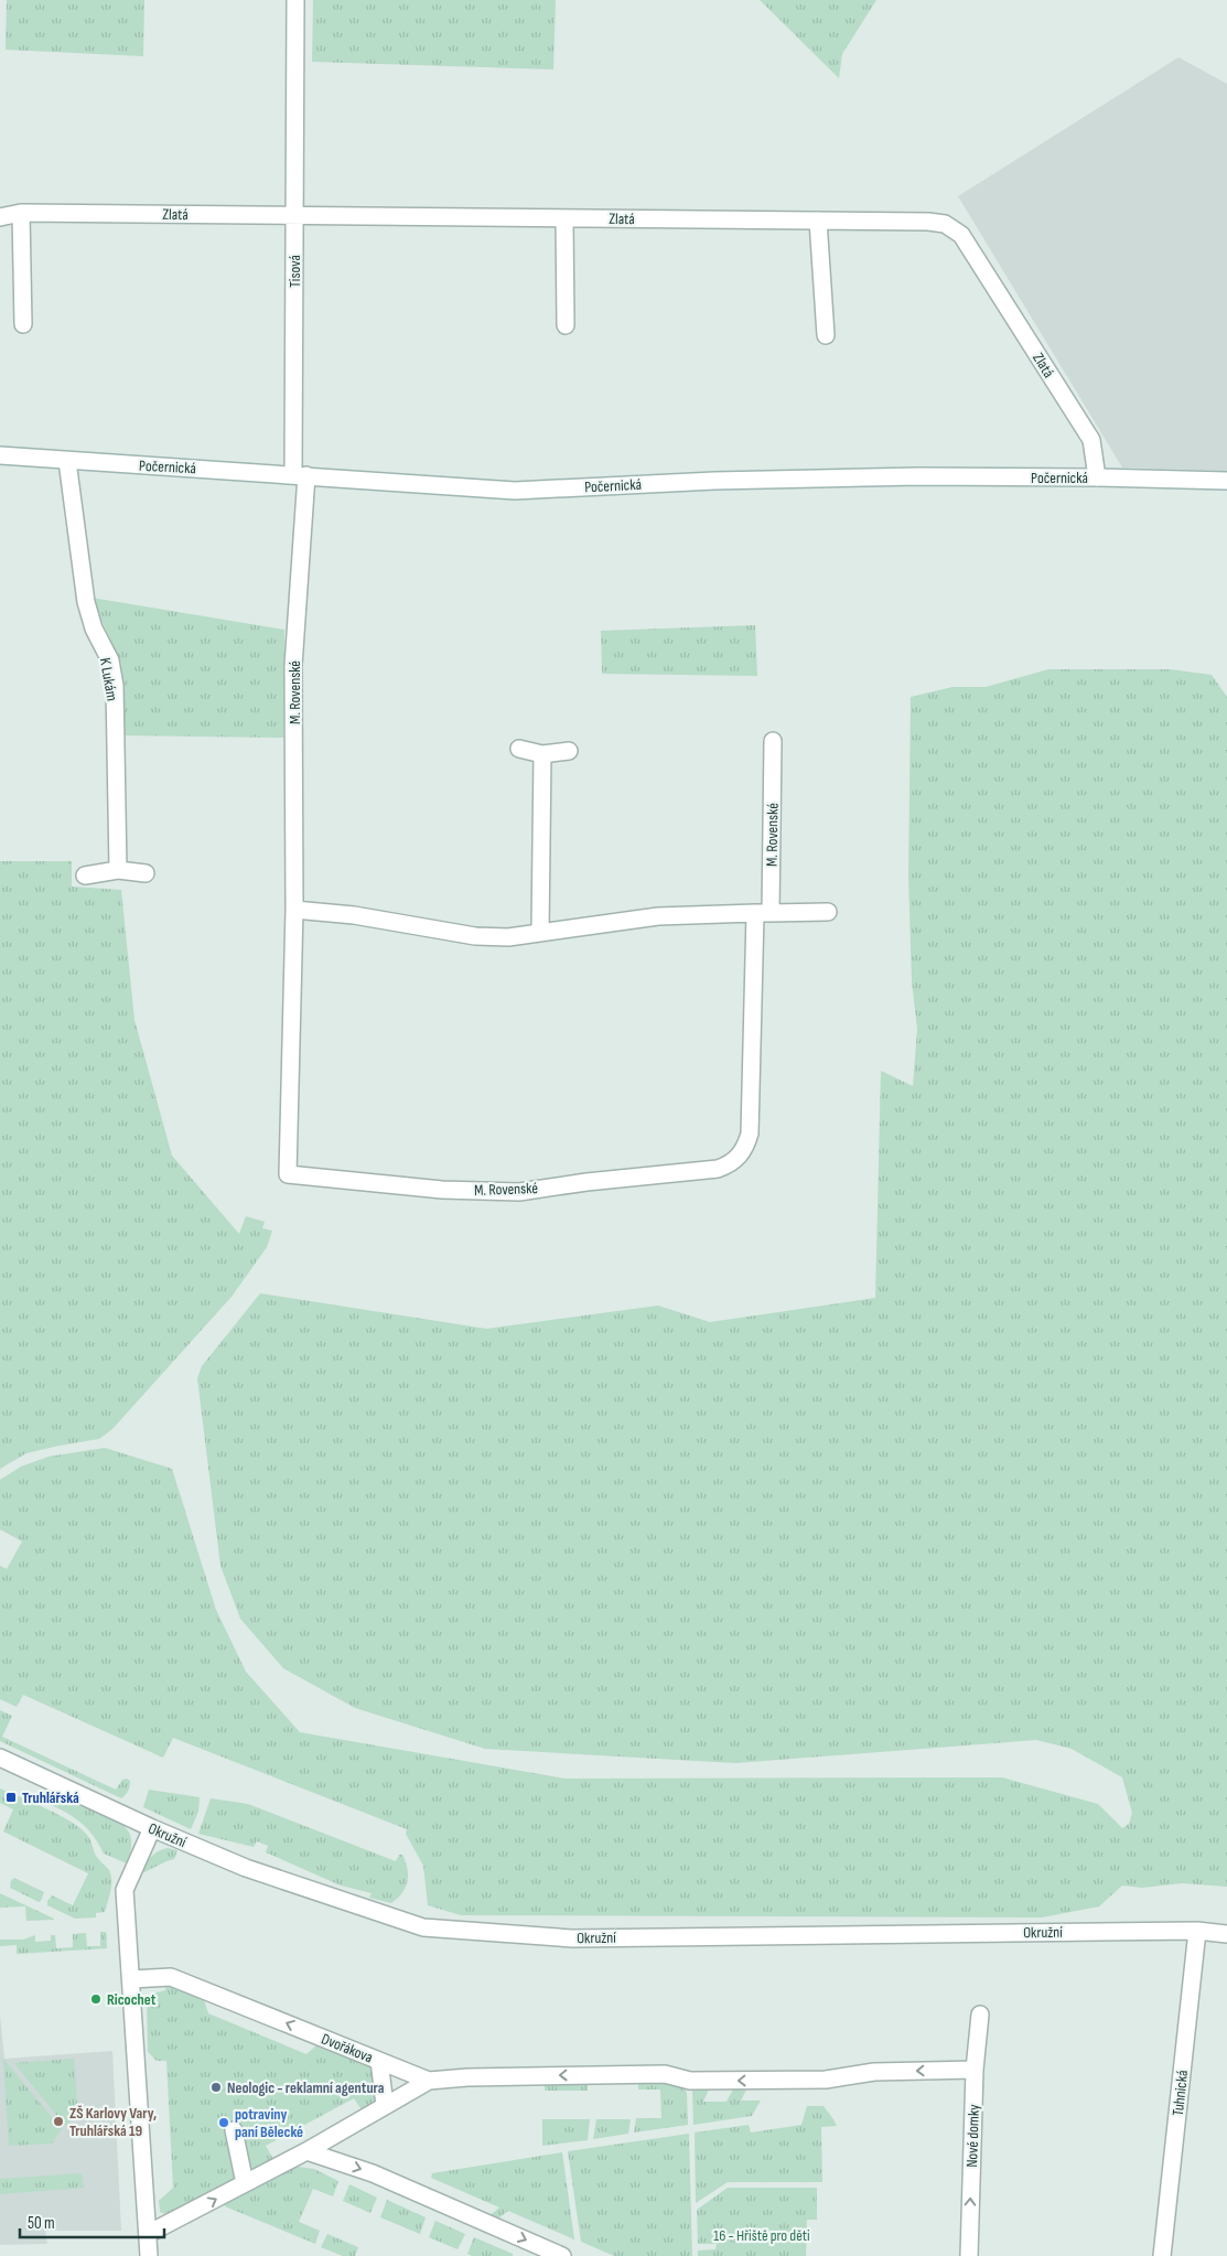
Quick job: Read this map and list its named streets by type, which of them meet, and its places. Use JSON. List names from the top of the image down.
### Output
{
  "streets": {
    "street": [
      "Zlatá",
      "Tisová",
      "Počernická",
      "K Lukám",
      "M. Rovenské",
      "Okružní",
      "Dvořákova",
      "Tuhnická",
      "Nové domky"
    ]
  },
  "crossings": [
    ["Zlatá", "Tisová"],
    ["Zlatá", "Počernická"],
    ["Tisová", "Počernická"],
    ["Tisová", "M. Rovenské"],
    ["Počernická", "K Lukám"],
    ["Počernická", "M. Rovenské"],
    ["Okružní", "Tuhnická"]
  ],
  "one_way": ["Dvořákova", "Nové domky"],
  "parks": ["16 - Hřiště pro děti"],
  "places": {
    "transit": ["Truhlářská"],
    "other": [
      "Ricochet",
      "Neologic - reklamní agentura",
      "ZŠ Karlovy Vary, Truhlářská 19",
      "potraviny paní Bělecké"
    ]
  },
  "scale_bar": "50 m"
}
